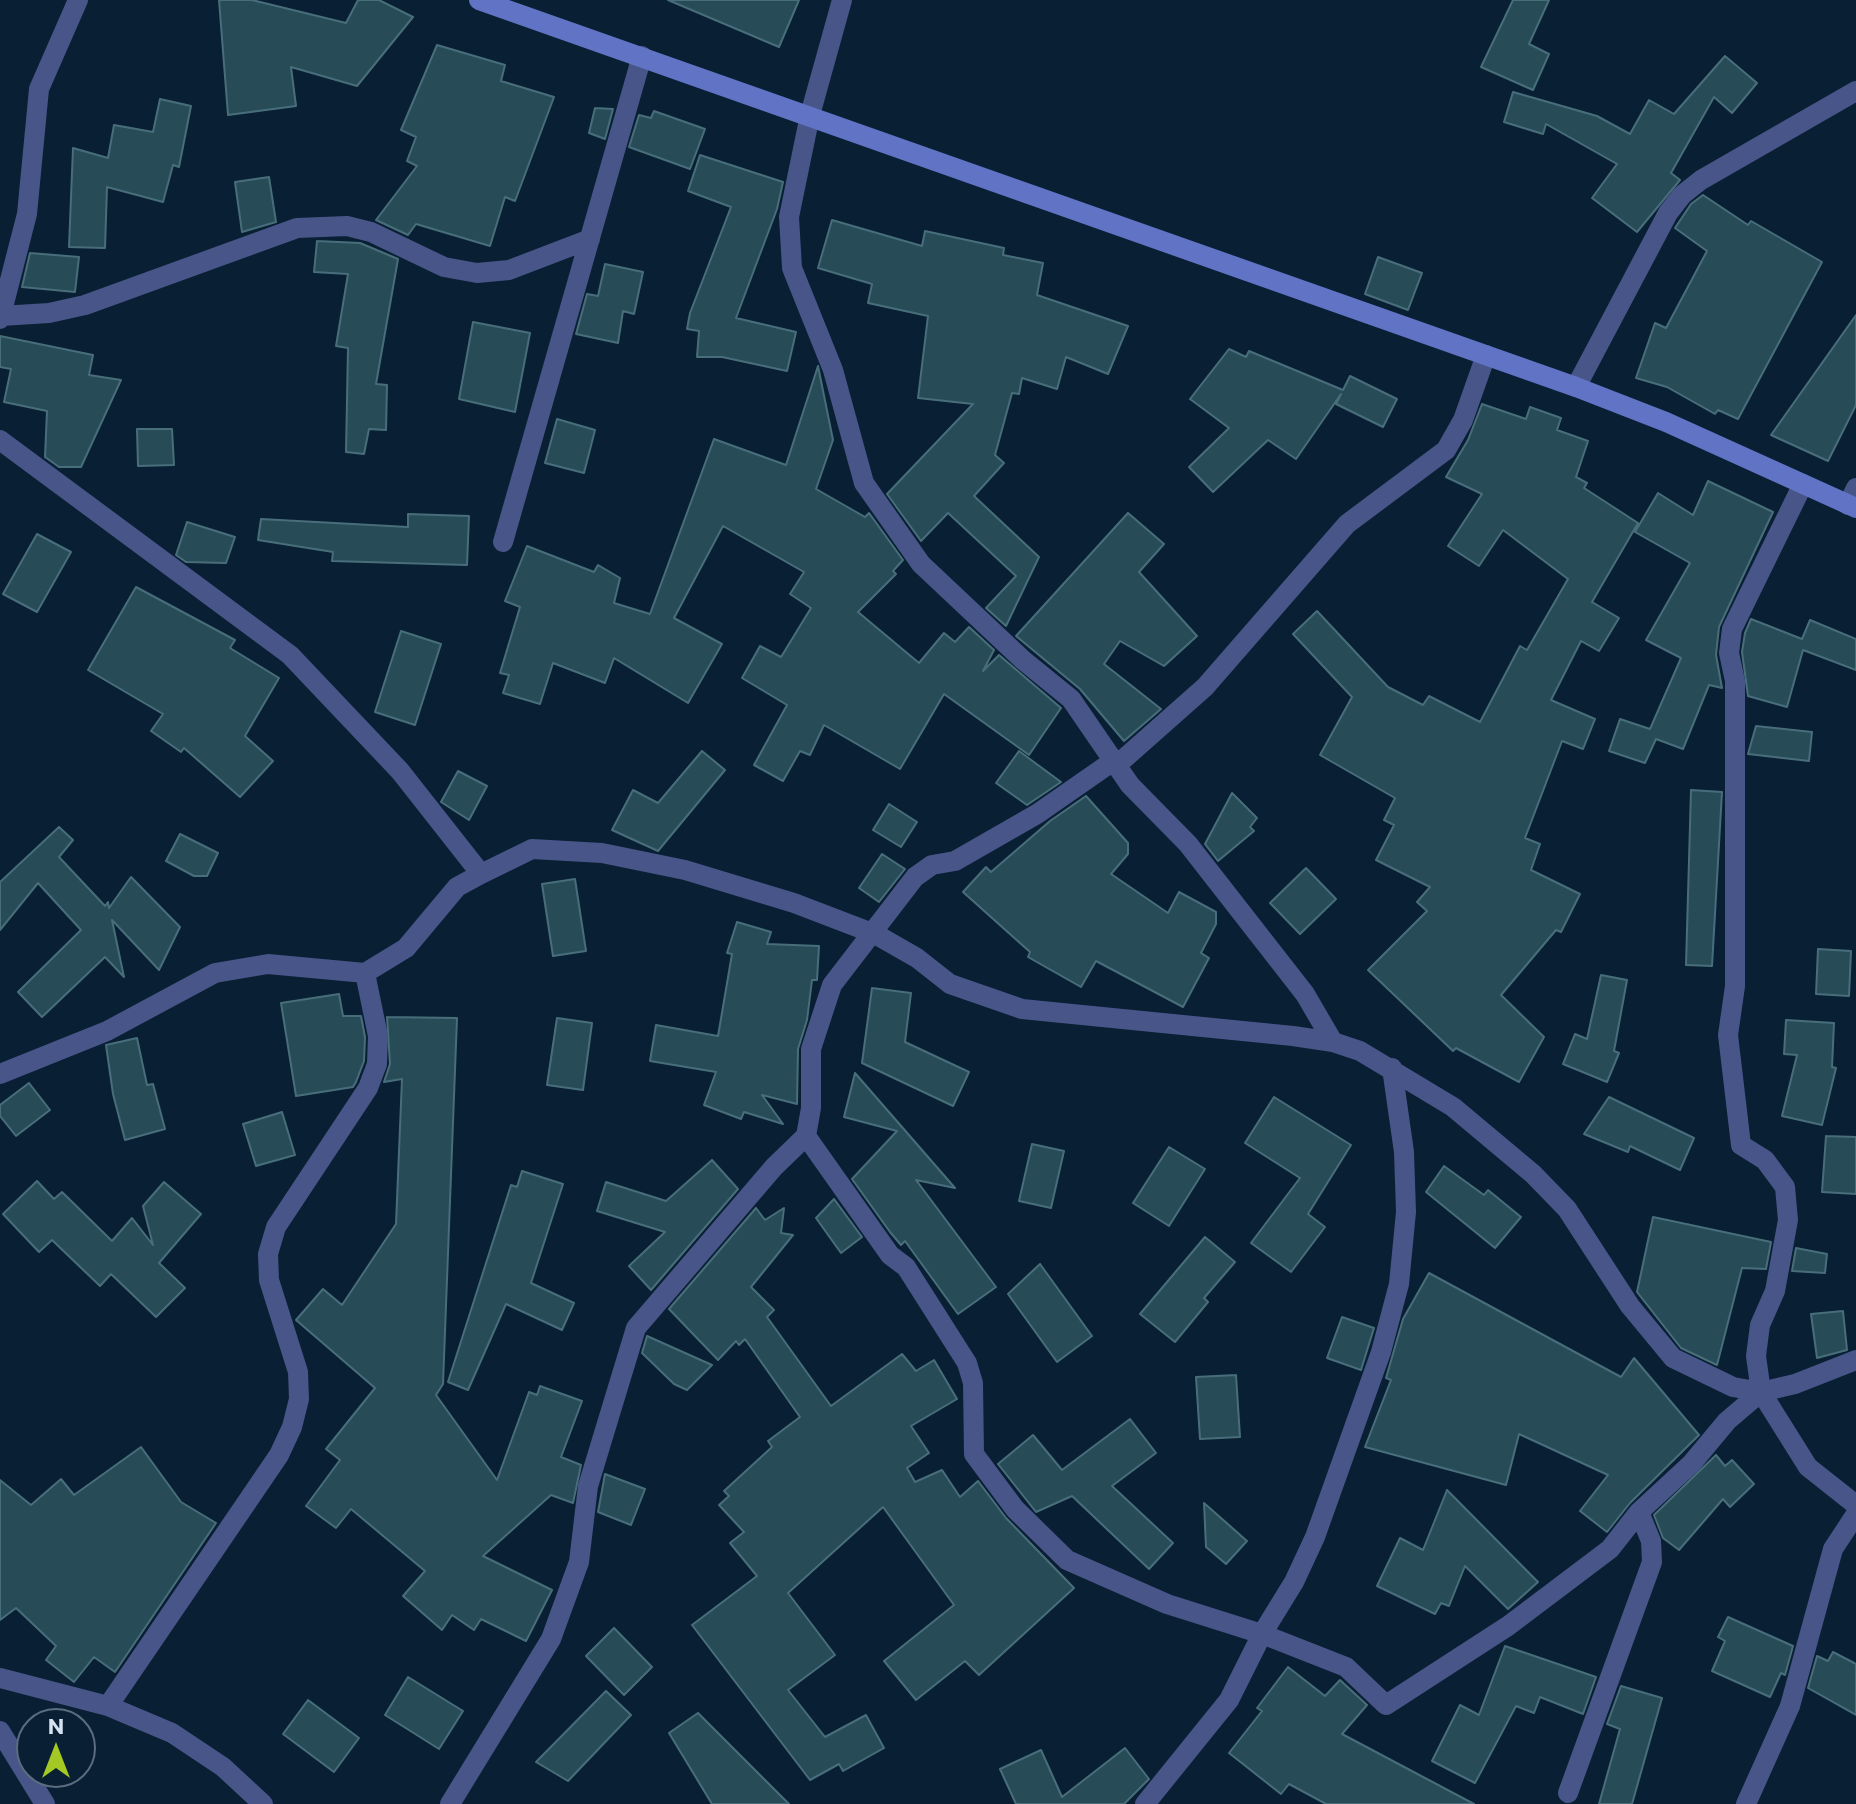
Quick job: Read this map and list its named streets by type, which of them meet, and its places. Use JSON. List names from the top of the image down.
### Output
{
  "north": "top"
}
